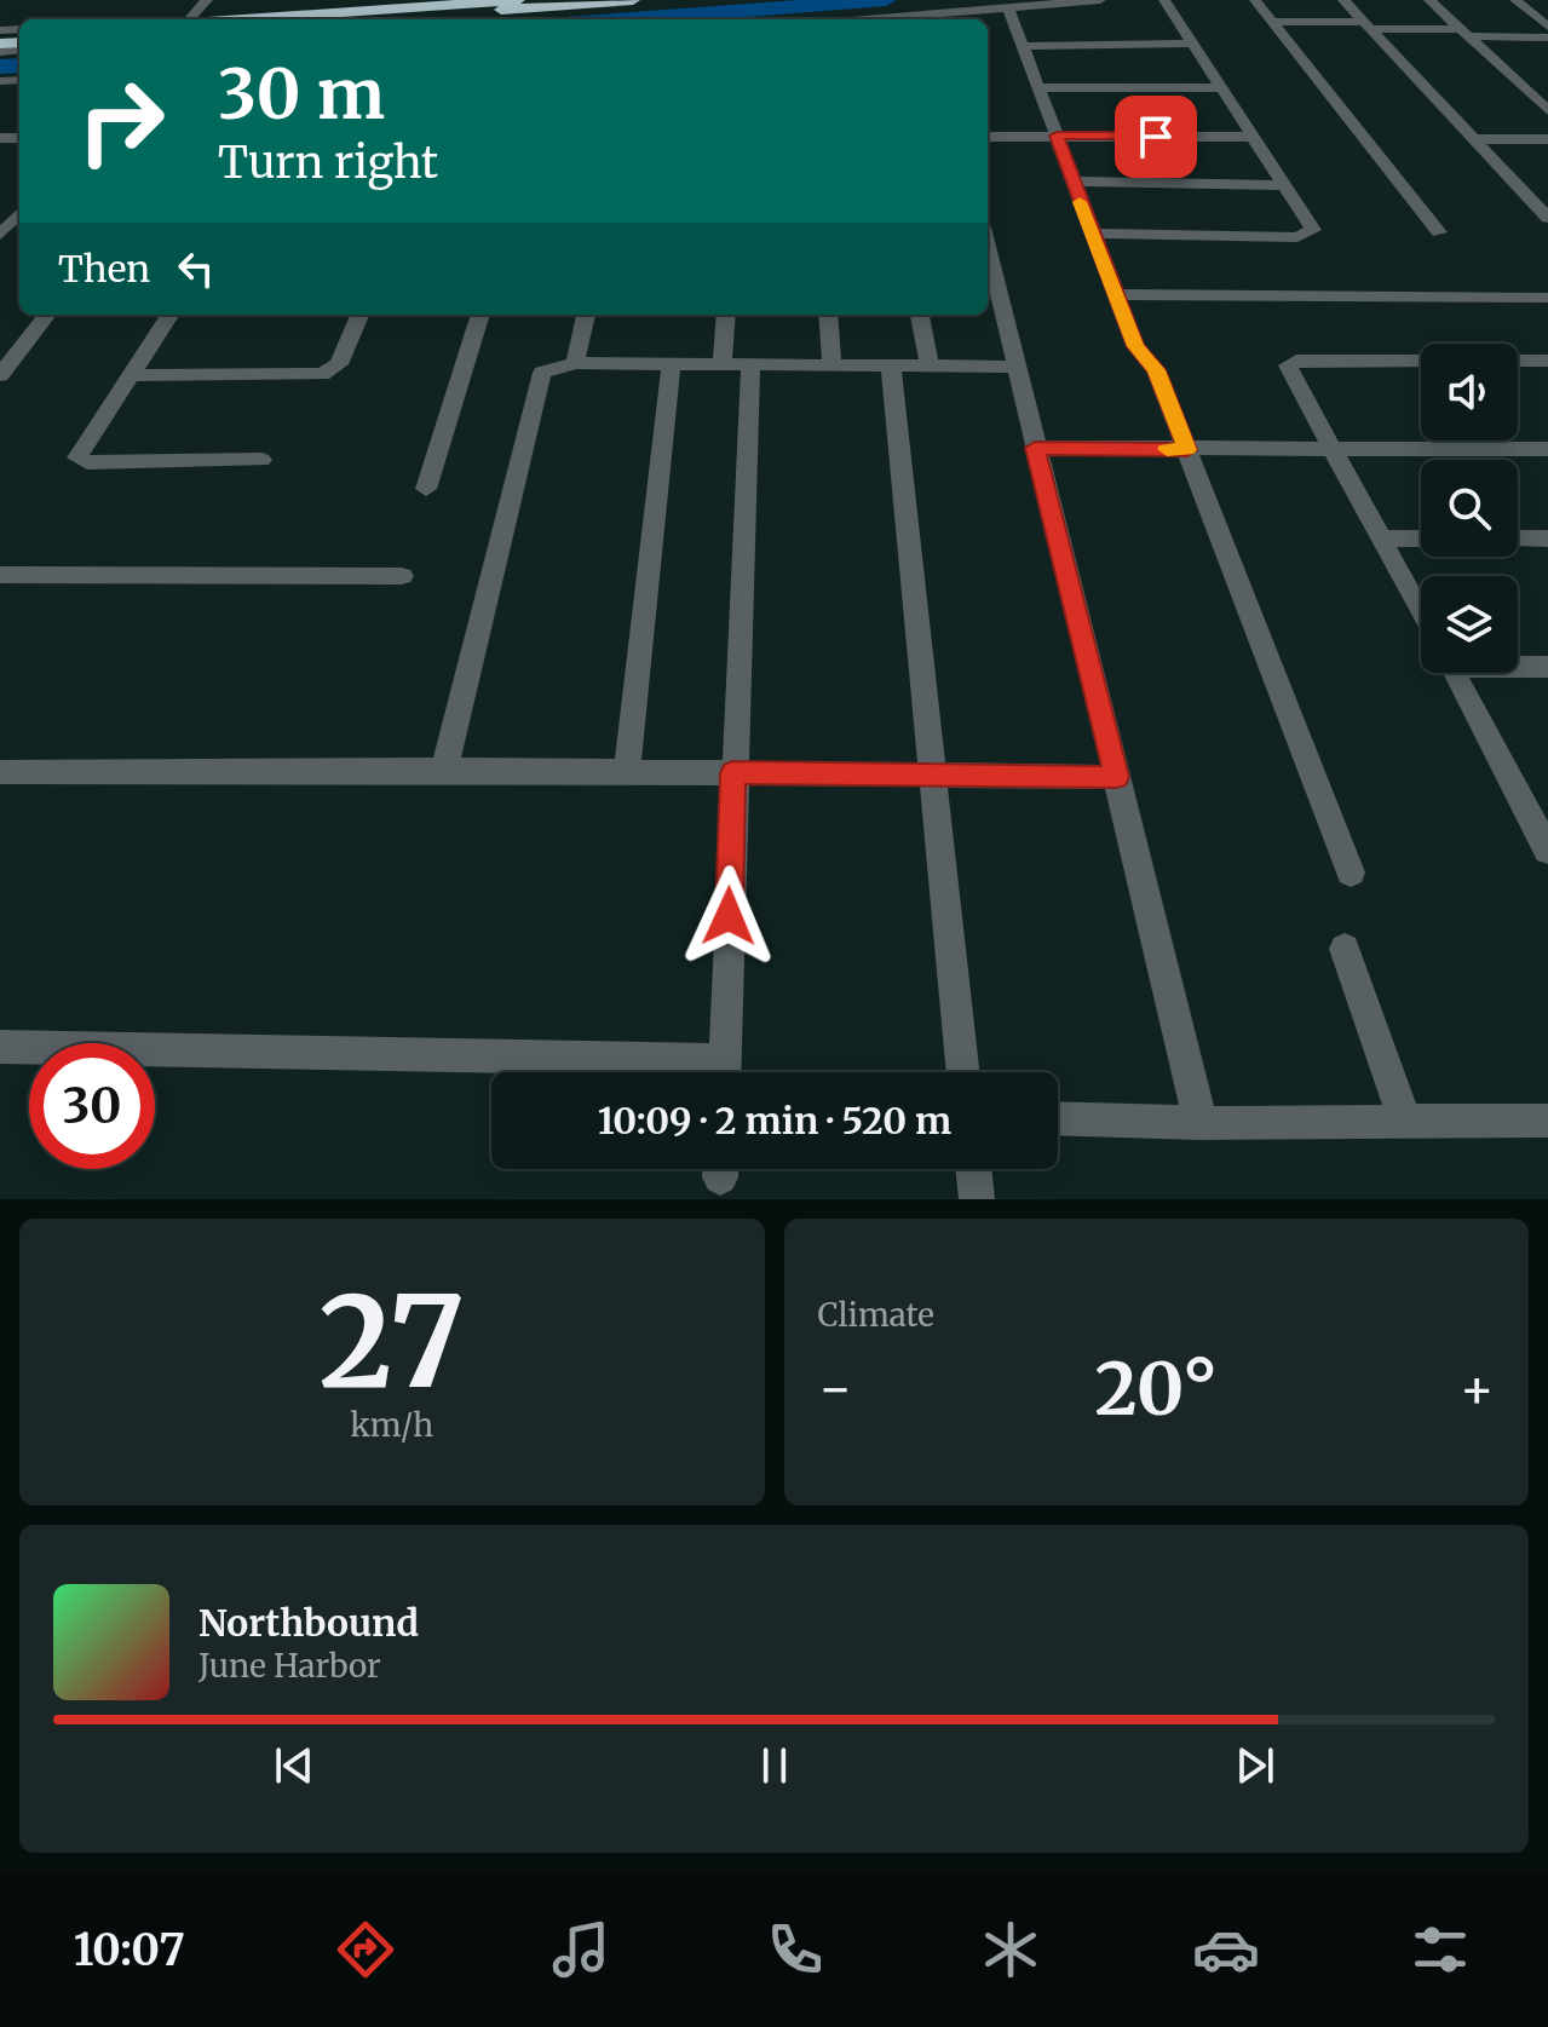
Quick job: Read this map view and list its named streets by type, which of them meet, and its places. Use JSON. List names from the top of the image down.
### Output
{
  "page": {
    "turn": ["30 m", "Turn right"],
    "then": "Then",
    "limit": "30",
    "trip": "10:09 · 2 min · 520 m",
    "tile": [
      ["27", "km/h"],
      "Climate"
    ],
    "heat": ["−", "20°", "+"],
    "song": ["Northbound", "June Harbor"],
    "tabs": "10:07"
  }
}
